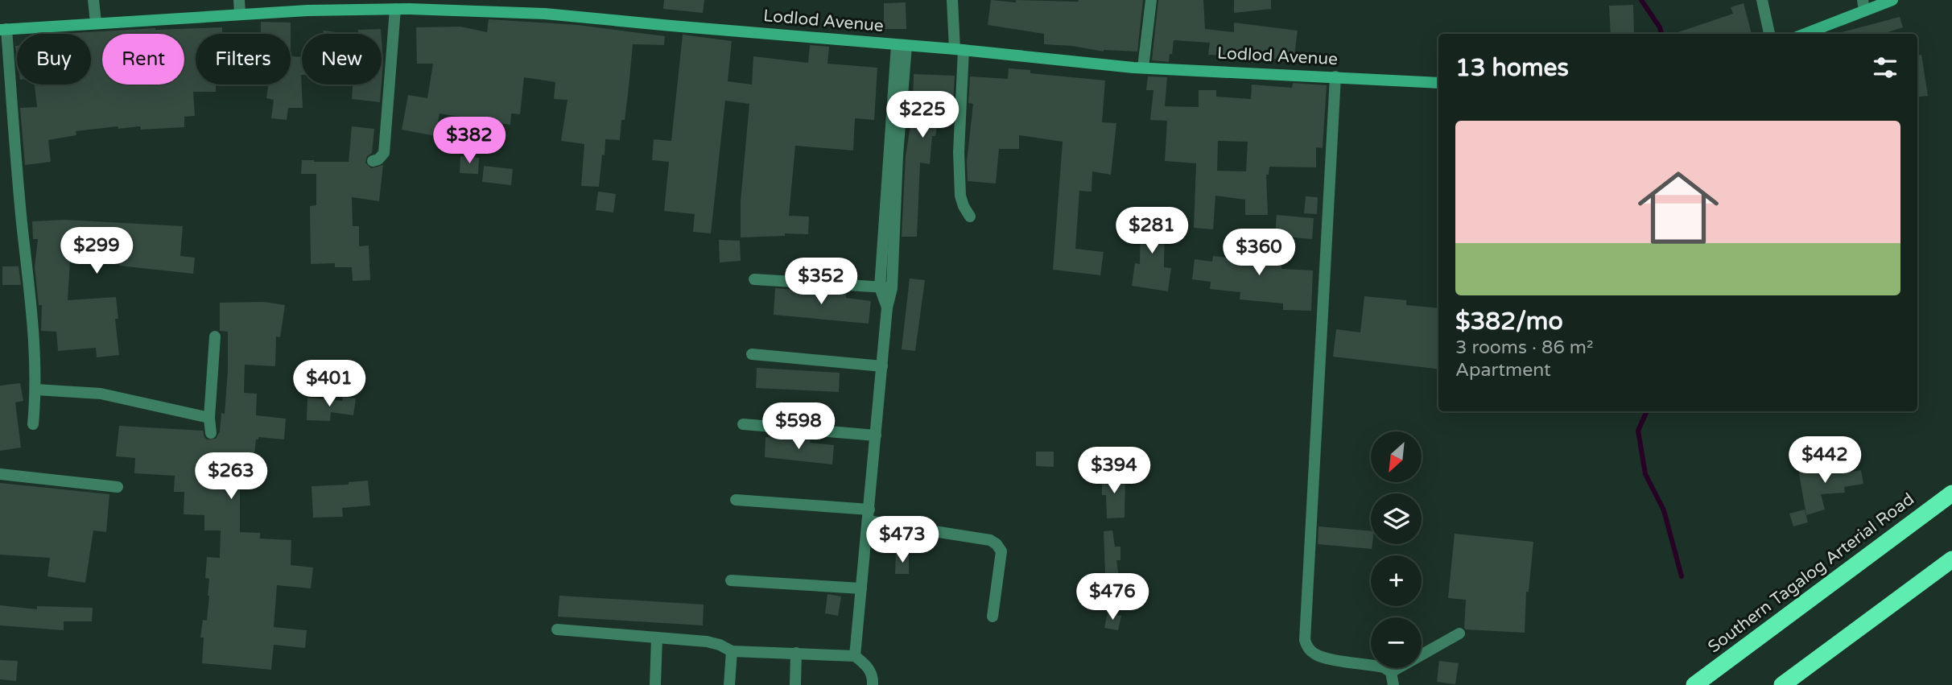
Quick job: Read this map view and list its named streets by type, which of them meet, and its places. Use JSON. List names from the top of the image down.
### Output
{
  "streets": {
    "highway": ["Southern Tagalog Arterial Road"],
    "main road": ["Lodlod Avenue"]
  },
  "north": "bottom left",
  "page": {
    "chip": [
      "Buy",
      "Rent",
      "Filters",
      "New"
    ],
    "heading": "13 homes",
    "price": [
      "$225",
      "$382",
      "$281",
      "$299",
      "$360",
      "$352",
      "$401",
      "$598",
      "$442",
      "$394",
      "$263",
      "$473",
      "$476"
    ],
    "list": [
      {
        "name": "$382/mo",
        "note": "3 rooms · 86 m² · Apartment"
      }
    ],
    "map_buttons": ["+", "−"]
  }
}
